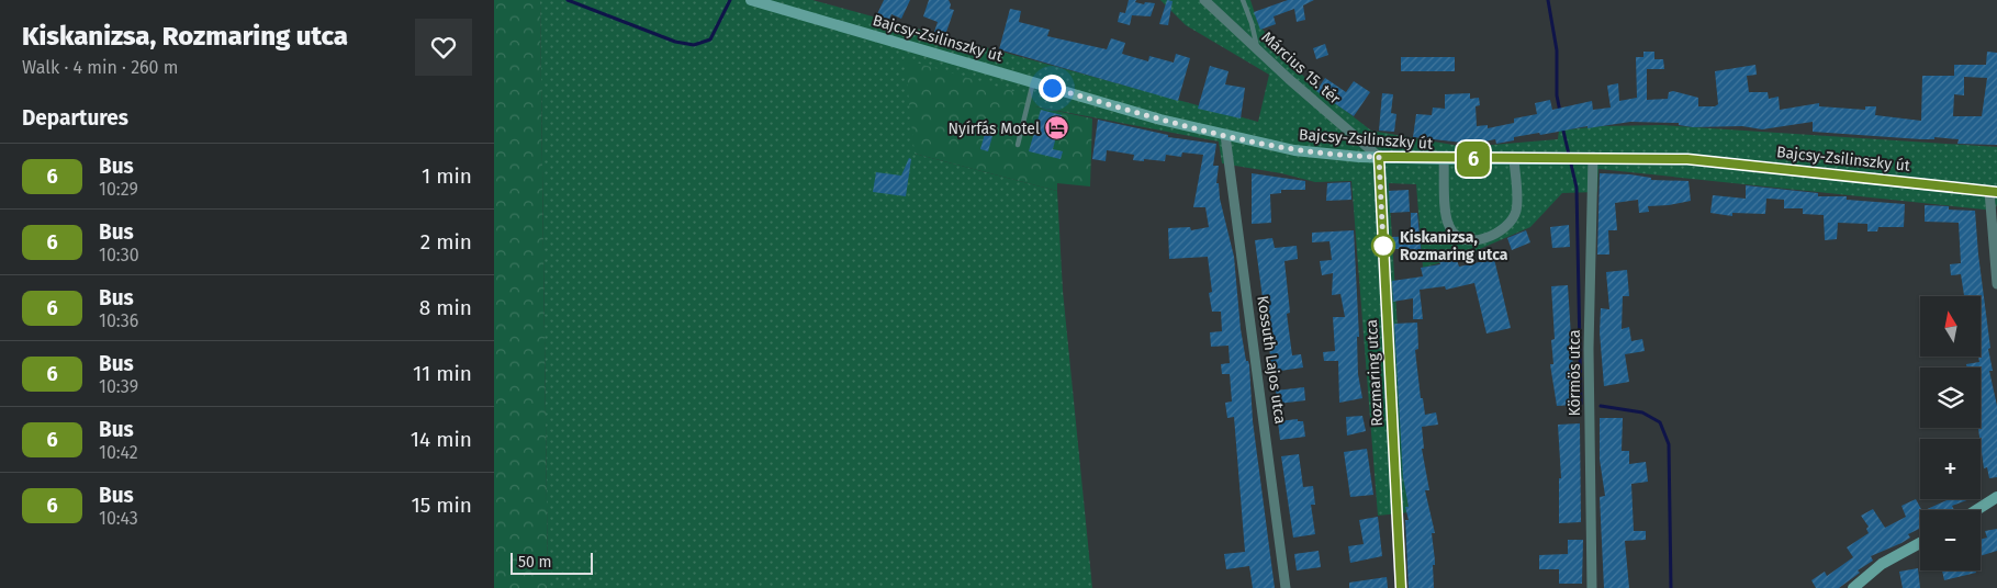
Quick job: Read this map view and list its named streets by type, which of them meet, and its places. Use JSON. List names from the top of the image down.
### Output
{
  "streets": {
    "main road": ["Bajcsy-Zsilinszky út"],
    "street": [
      "Március 15. tér",
      "Kossuth Lajos utca",
      "Rozmaring utca",
      "Körmös utca"
    ]
  },
  "crossings": [
    ["Bajcsy-Zsilinszky út", "Március 15. tér"],
    ["Bajcsy-Zsilinszky út", "Kossuth Lajos utca"],
    ["Bajcsy-Zsilinszky út", "Rozmaring utca"],
    ["Bajcsy-Zsilinszky út", "Körmös utca"],
    ["Március 15. tér", "Rozmaring utca"]
  ],
  "places": {
    "hotel": ["Nyírfás Motel"],
    "other": ["Kiskanizsa, Rozmaring utca"]
  },
  "lines": ["bus line 6"],
  "scale_bar": "50 m",
  "north": "top",
  "page": {
    "heading": [
      ["Kiskanizsa, Rozmaring utca", "Walk · 4 min · 260 m"],
      "Departures"
    ],
    "on_map": "6",
    "list": [
      {
        "mark": "6",
        "name": "Bus",
        "note": "10:29",
        "value": "1 min"
      },
      {
        "mark": "6",
        "name": "Bus",
        "note": "10:30",
        "value": "2 min"
      },
      {
        "mark": "6",
        "name": "Bus",
        "note": "10:36",
        "value": "8 min"
      },
      {
        "mark": "6",
        "name": "Bus",
        "note": "10:39",
        "value": "11 min"
      },
      {
        "mark": "6",
        "name": "Bus",
        "note": "10:42",
        "value": "14 min"
      },
      {
        "mark": "6",
        "name": "Bus",
        "note": "10:43",
        "value": "15 min"
      }
    ],
    "map_buttons": ["+", "−"],
    "scale": "50 m"
  }
}
